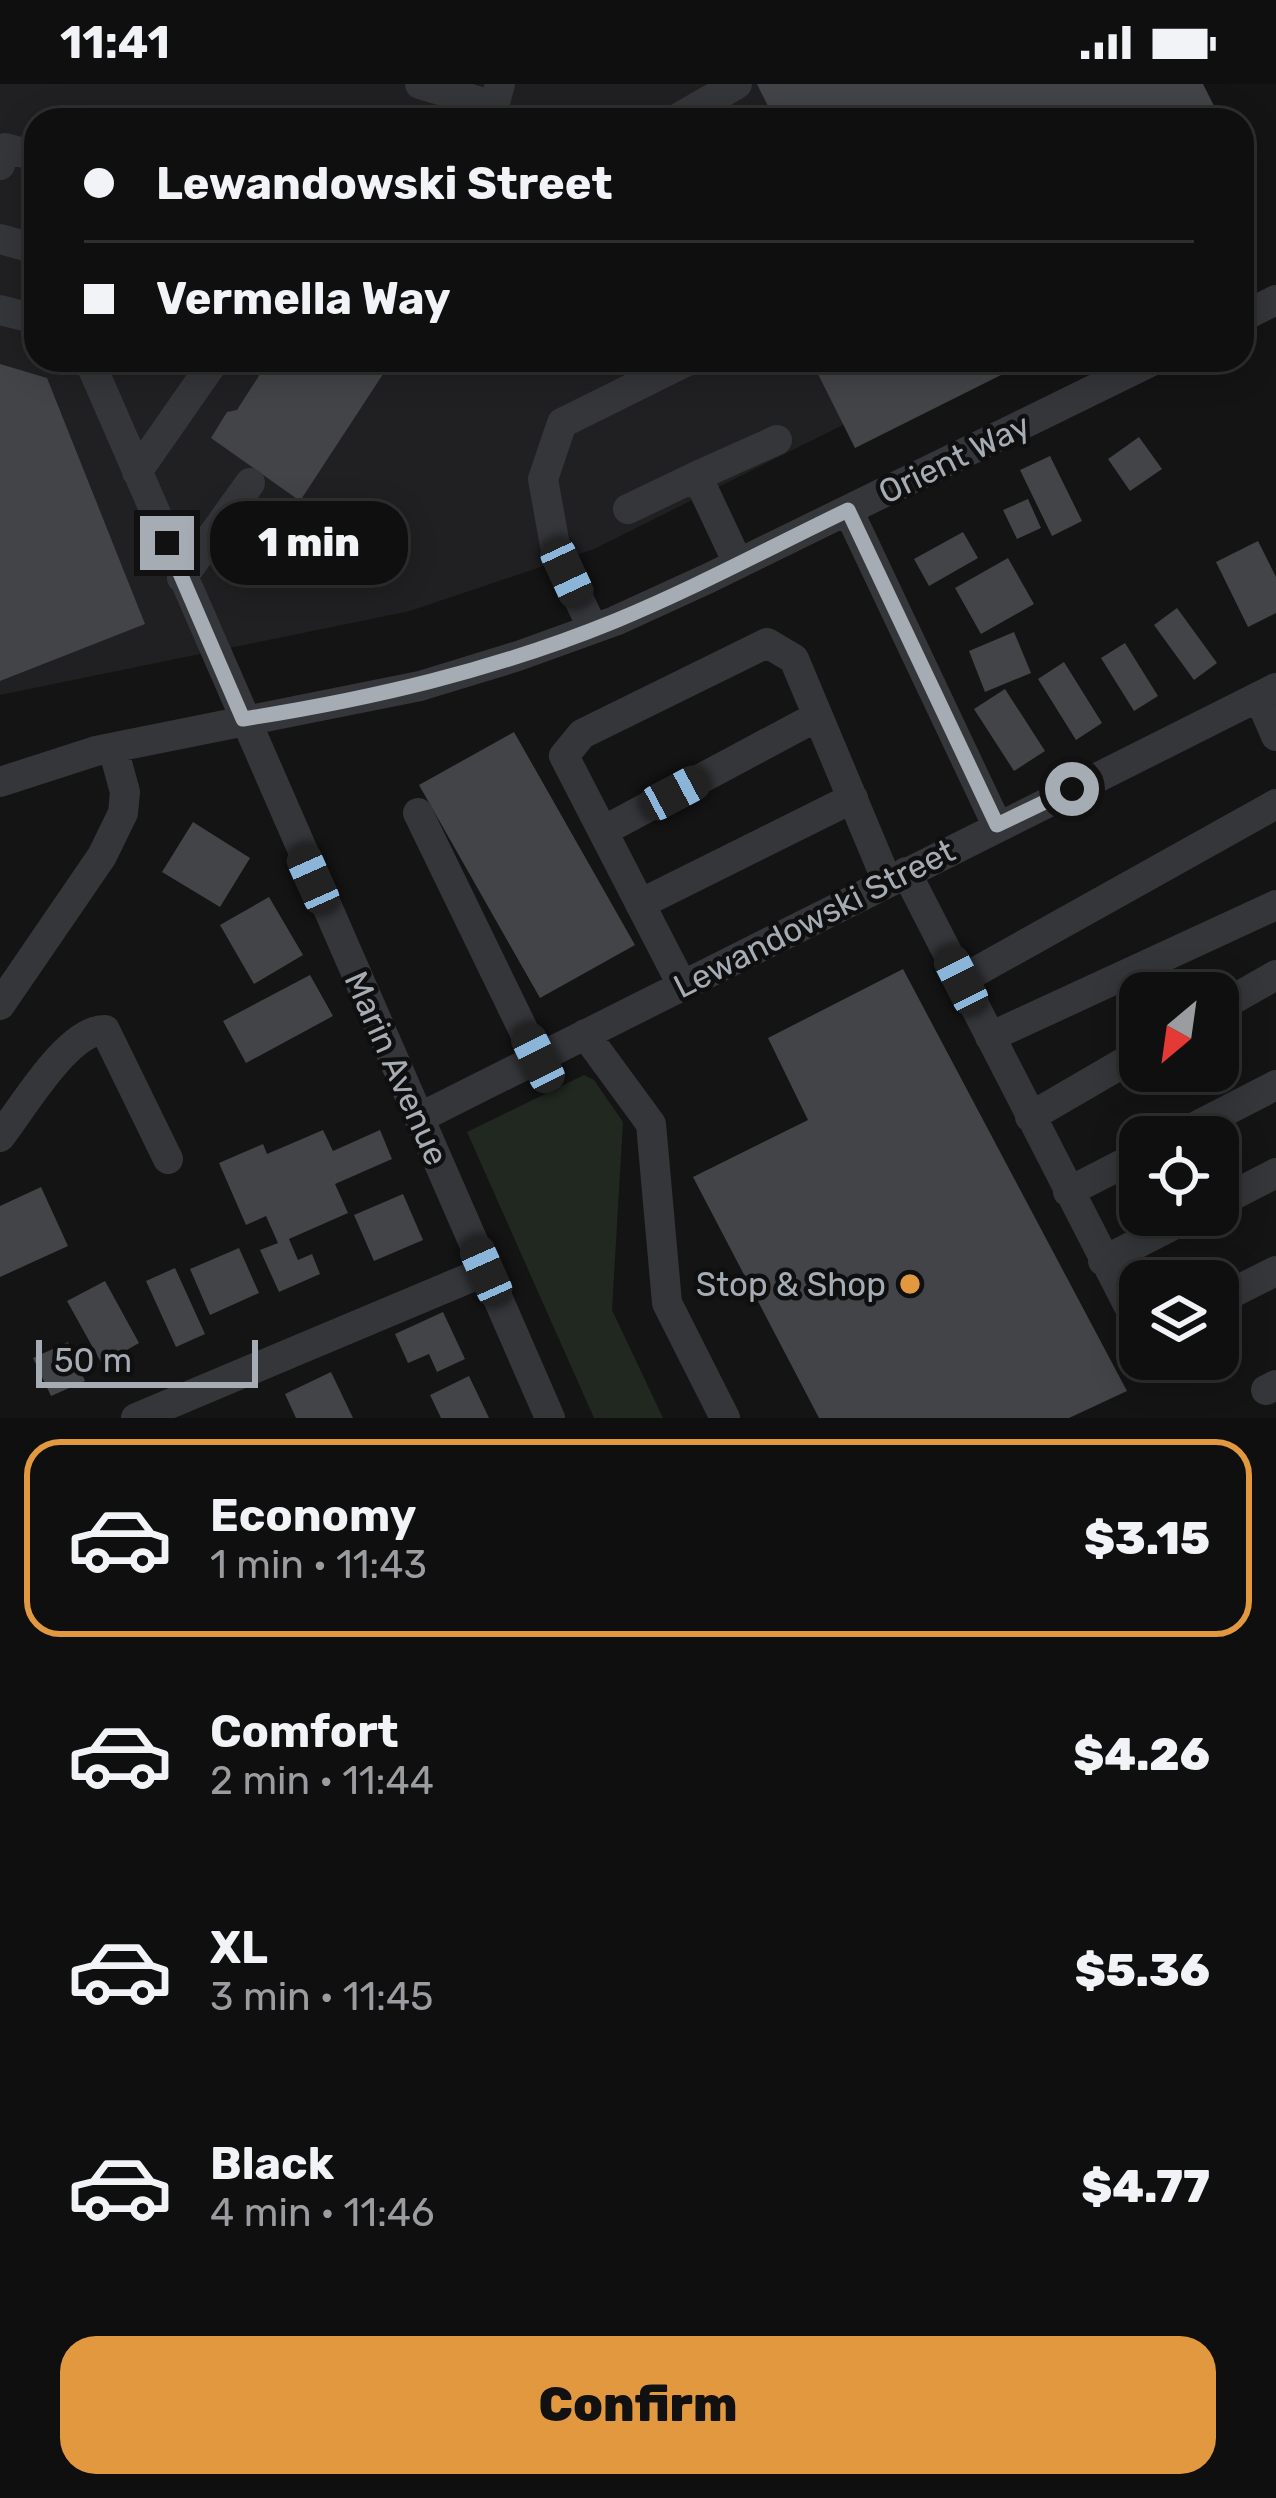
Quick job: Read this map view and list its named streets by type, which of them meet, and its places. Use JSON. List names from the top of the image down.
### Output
{
  "streets": {
    "street": ["Orient Way", "Lewandowski Street", "Marin Avenue"]
  },
  "crossings": [
    ["Orient Way", "Marin Avenue"],
    ["Lewandowski Street", "Marin Avenue"]
  ],
  "places": ["Stop & Shop"],
  "scale_bar": "50 m",
  "north": "bottom left",
  "page": {
    "status": "11:41",
    "banner": ["Lewandowski Street", "Vermella Way"],
    "bubble": "1 min",
    "scale": "50 m",
    "list": [
      {
        "name": "Economy",
        "note": "1 min · 11:43",
        "value": "$3.15"
      },
      {
        "name": "Comfort",
        "note": "2 min · 11:44",
        "value": "$4.26"
      },
      {
        "name": "XL",
        "note": "3 min · 11:45",
        "value": "$5.36"
      },
      {
        "name": "Black",
        "note": "4 min · 11:46",
        "value": "$4.77"
      }
    ],
    "buttons": "Confirm"
  }
}
